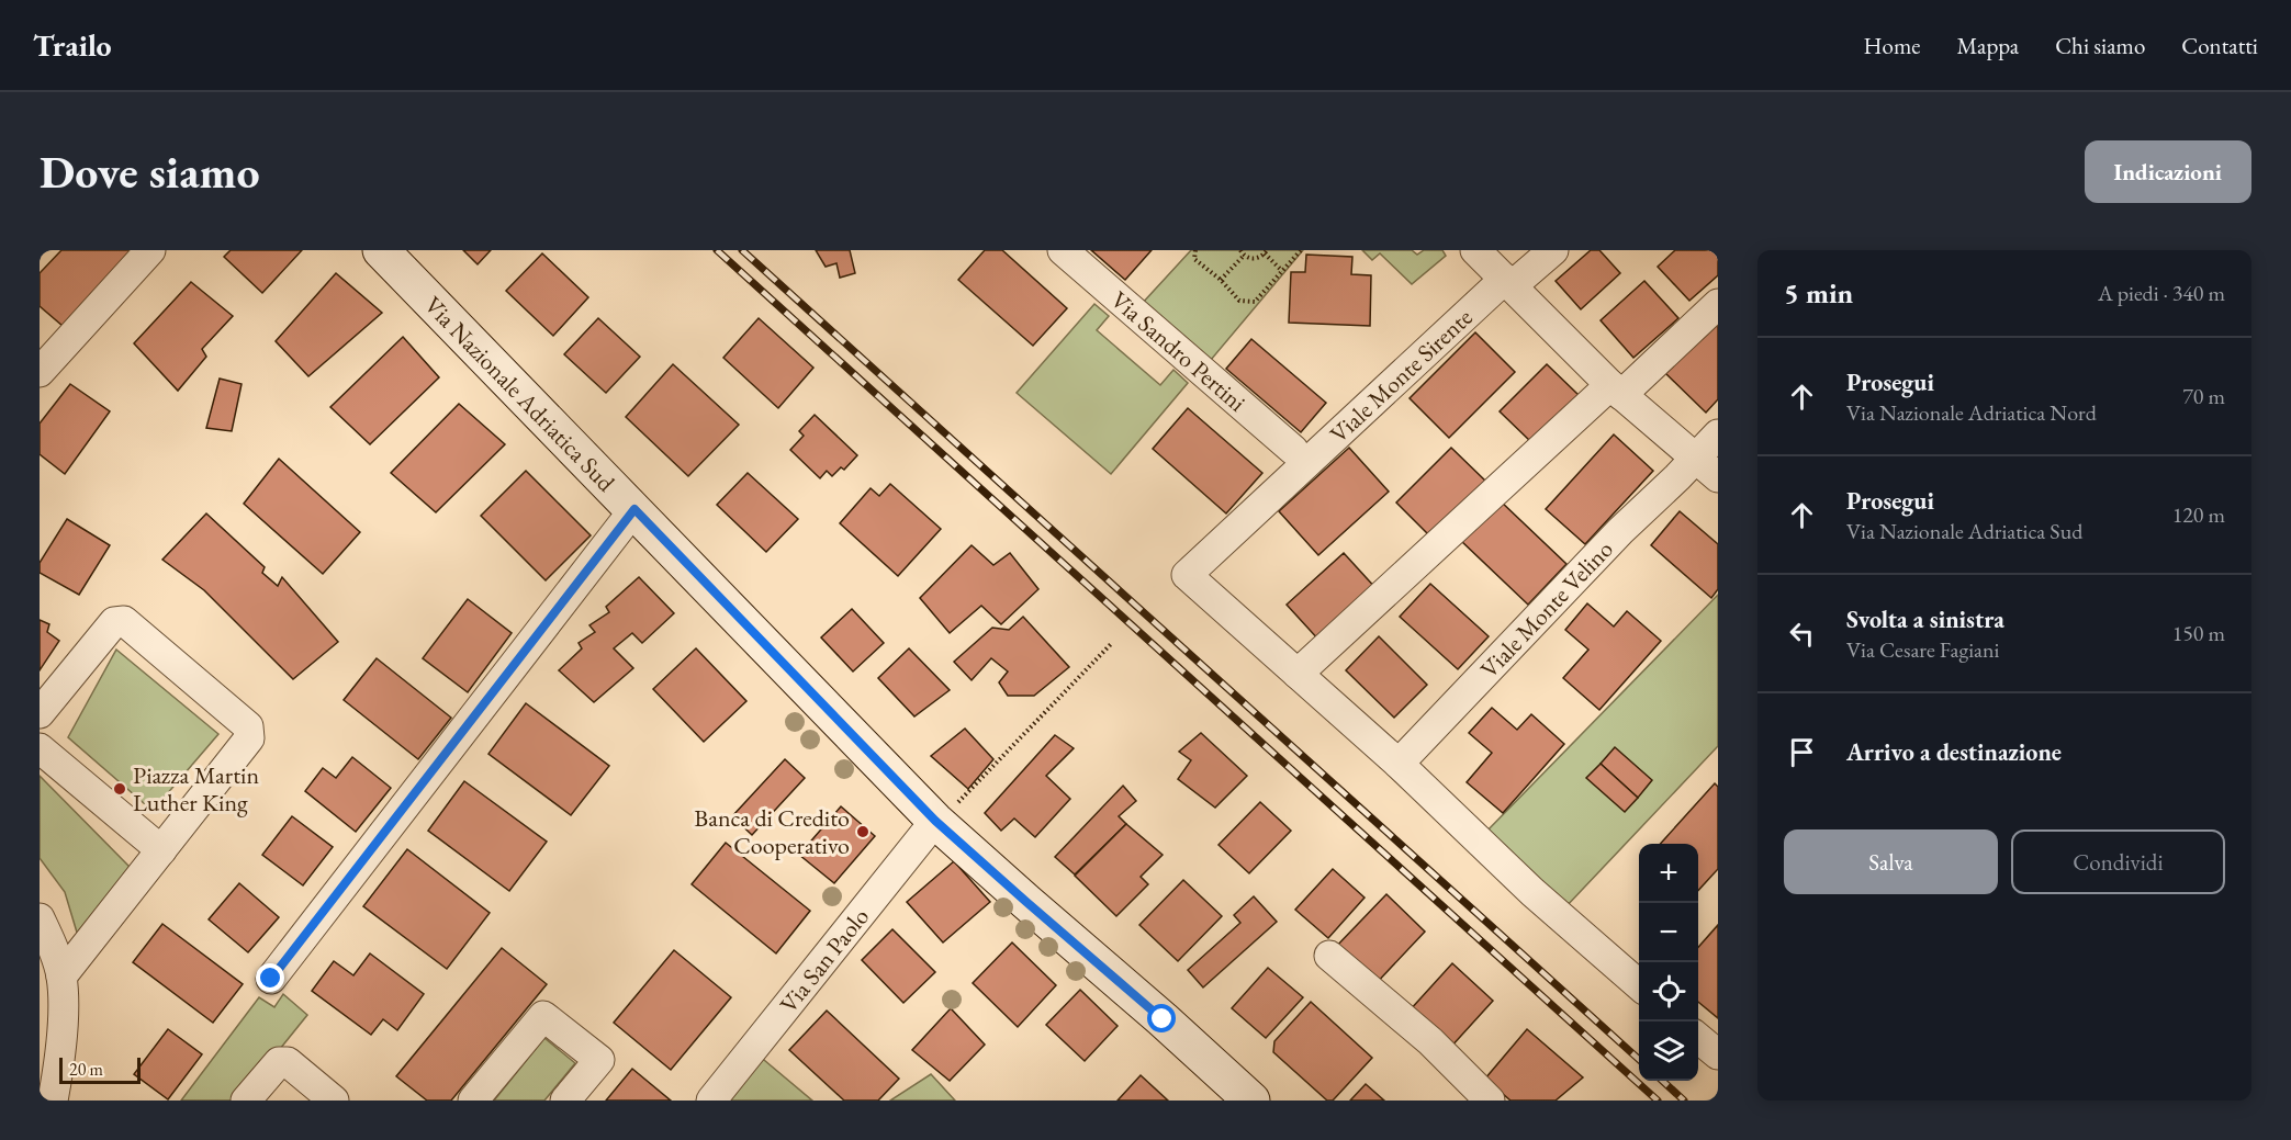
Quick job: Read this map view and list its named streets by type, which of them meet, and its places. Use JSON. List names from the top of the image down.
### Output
{
  "streets": {
    "main road": ["Via Nazionale Adriatica Sud"],
    "street": [
      "Via Sandro Pertini",
      "Viale Monte Sirente",
      "Viale Monte Velino",
      "Via San Paolo"
    ]
  },
  "crossings": [
    ["Via Nazionale Adriatica Sud", "Via San Paolo"]
  ],
  "places": ["Piazza Martin Luther King", "Banca di Credito Cooperativo"],
  "scale_bar": "20 m",
  "page": {
    "header": "Trailo",
    "nav": [
      "Home",
      "Mappa",
      "Chi siamo",
      "Contatti"
    ],
    "buttons": [
      "Indicazioni",
      ["Salva", "Condividi"]
    ],
    "title": "Dove siamo",
    "heading": ["5 min", "A piedi · 340 m"],
    "list": [
      ["Prosegui", "Via Nazionale Adriatica Nord", "70 m"],
      ["Prosegui", "Via Nazionale Adriatica Sud", "120 m"],
      ["Svolta a sinistra", "Via Cesare Fagiani", "150 m"],
      "Arrivo a destinazione"
    ],
    "map_buttons": ["+", "−"],
    "scale": "20 m"
  }
}
